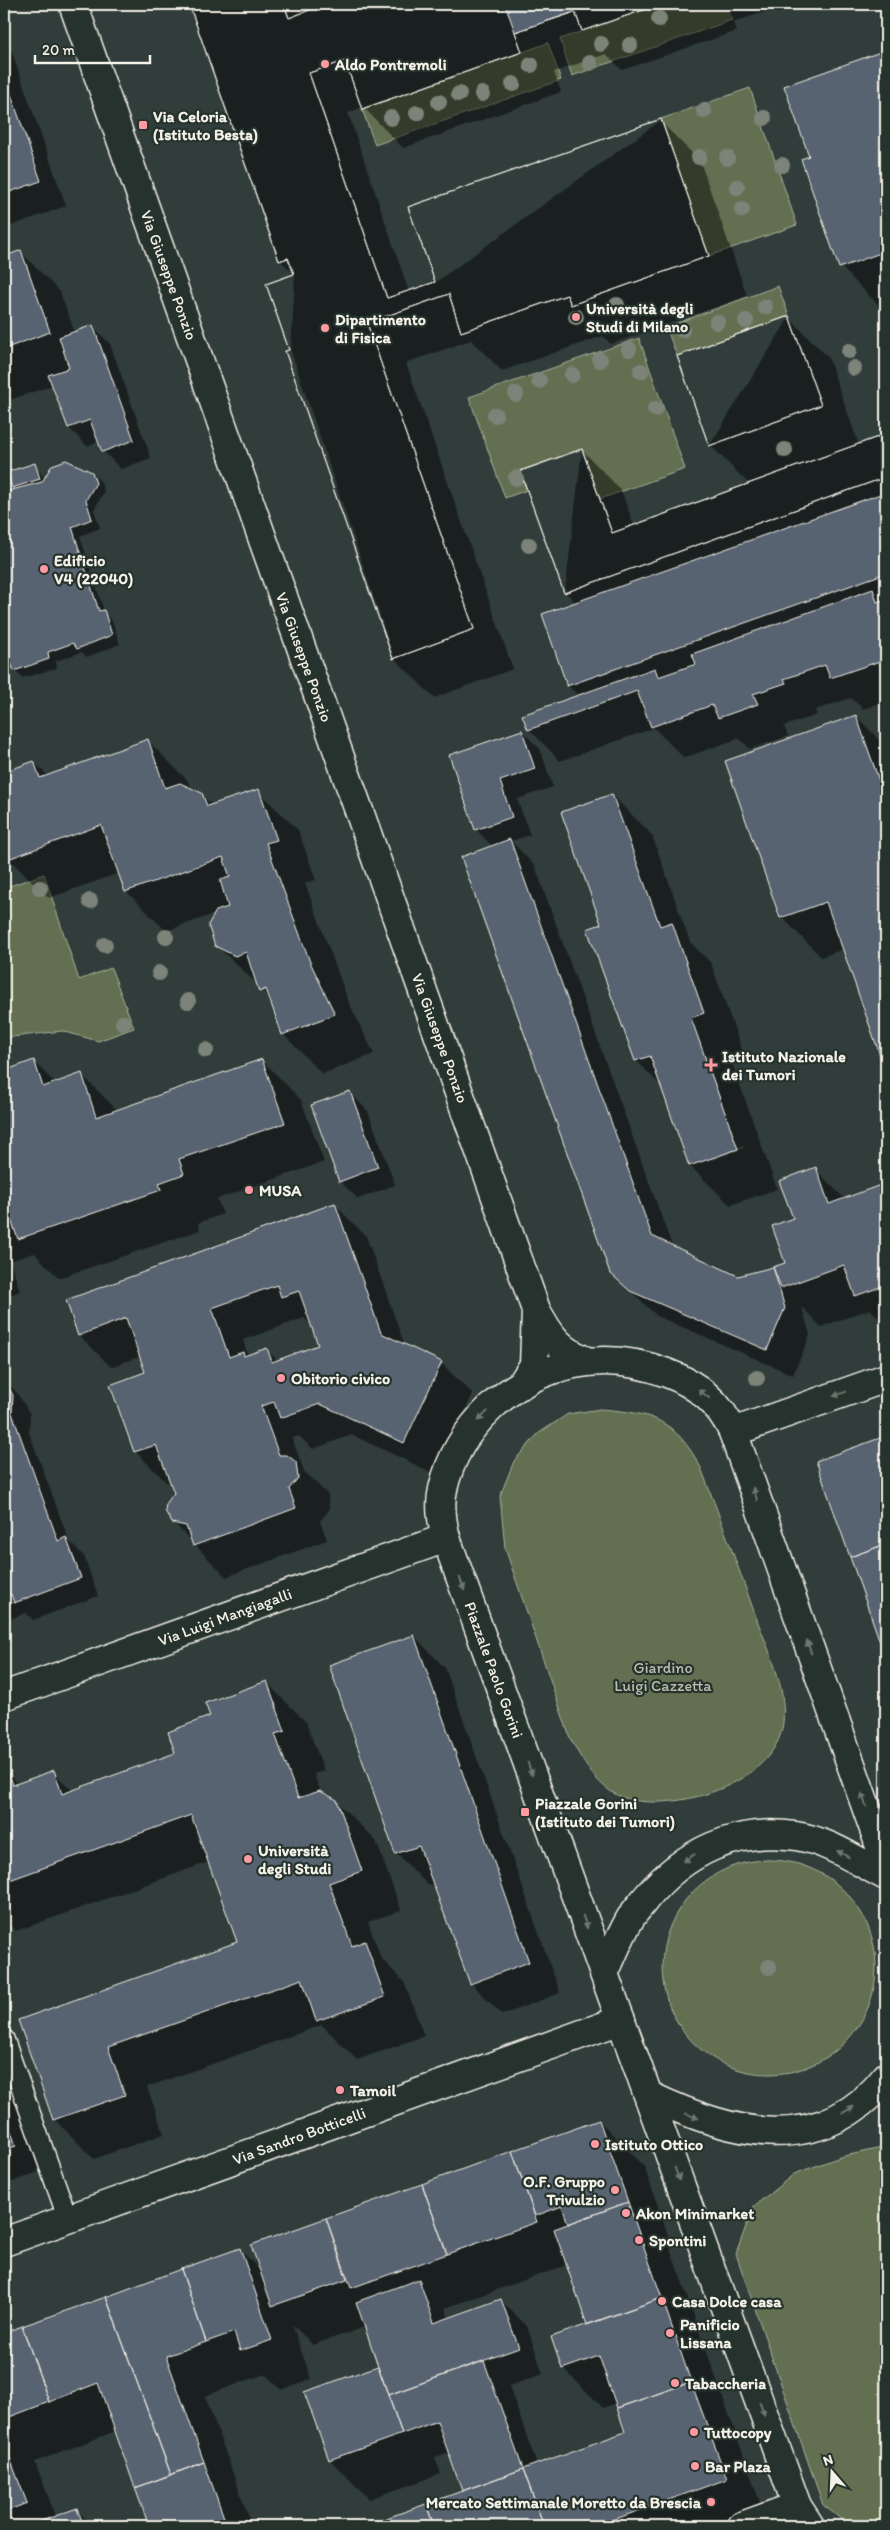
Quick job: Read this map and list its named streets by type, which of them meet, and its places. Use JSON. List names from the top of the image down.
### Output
{
  "streets": {
    "street": [
      "Via Giuseppe Ponzio",
      "Via Luigi Mangiagalli",
      "Piazzale Paolo Gorini",
      "Via Sandro Botticelli"
    ]
  },
  "crossings": [
    ["Via Giuseppe Ponzio", "Piazzale Paolo Gorini"],
    ["Via Luigi Mangiagalli", "Piazzale Paolo Gorini"],
    ["Piazzale Paolo Gorini", "Via Sandro Botticelli"]
  ],
  "parks": ["Giardino Luigi Cazzetta"],
  "places": {
    "other": [
      "Aldo Pontremoli",
      "Università degli Studi di Milano",
      "Dipartimento di Fisica",
      "Edificio V4 (22040)",
      "MUSA",
      "Obitorio civico",
      "Università degli Studi",
      "Tamoil",
      "Istituto Ottico",
      "O.F. Gruppo Trivulzio",
      "Akon Minimarket",
      "Spontini",
      "Casa Dolce casa",
      "Panificio Lissana",
      "Tabaccheria",
      "Tuttocopy",
      "Bar Plaza",
      "Mercato Settimanale Moretto da Brescia"
    ],
    "transit": ["Via Celoria (Istituto Besta)", "Piazzale Gorini (Istituto dei Tumori)"],
    "health": ["Istituto Nazionale dei Tumori"]
  },
  "scale_bar": "20 m",
  "north": "top"
}
